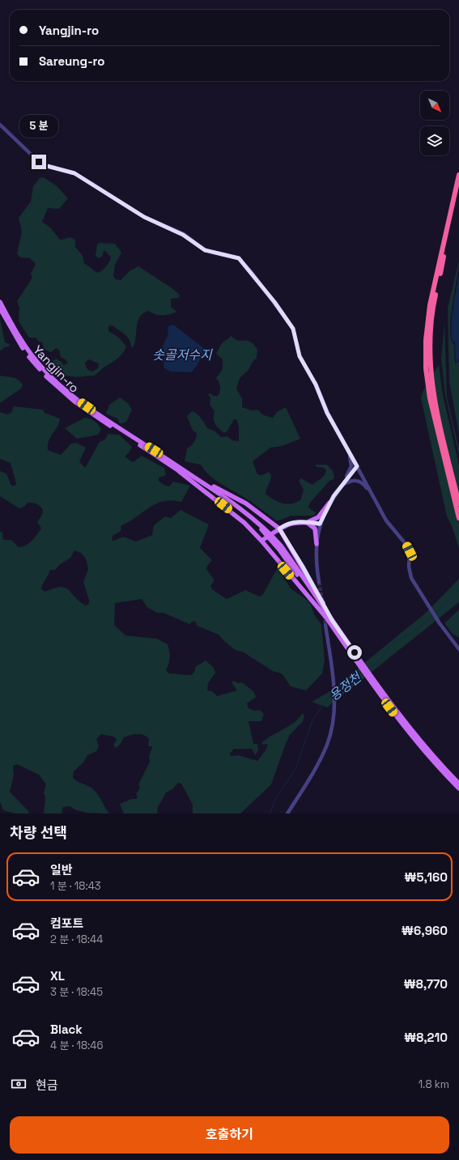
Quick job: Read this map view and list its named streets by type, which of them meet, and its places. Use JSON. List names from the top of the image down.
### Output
{
  "streets": {
    "main road": ["Yangjin-ro"]
  },
  "water": ["솟골저수지", "용정천"],
  "north": "bottom right",
  "page": {
    "banner": ["Yangjin-ro", "Sareung-ro"],
    "bubble": "5 분",
    "heading": "차량 선택",
    "list": [
      {
        "name": "일반",
        "note": "1 분 · 18:43",
        "value": "₩5,160"
      },
      {
        "name": "컴포트",
        "note": "2 분 · 18:44",
        "value": "₩6,960"
      },
      {
        "name": "XL",
        "note": "3 분 · 18:45",
        "value": "₩8,770"
      },
      {
        "name": "Black",
        "note": "4 분 · 18:46",
        "value": "₩8,210"
      }
    ],
    "pay": ["현금", "1.8 km"],
    "buttons": "호출하기"
  }
}
